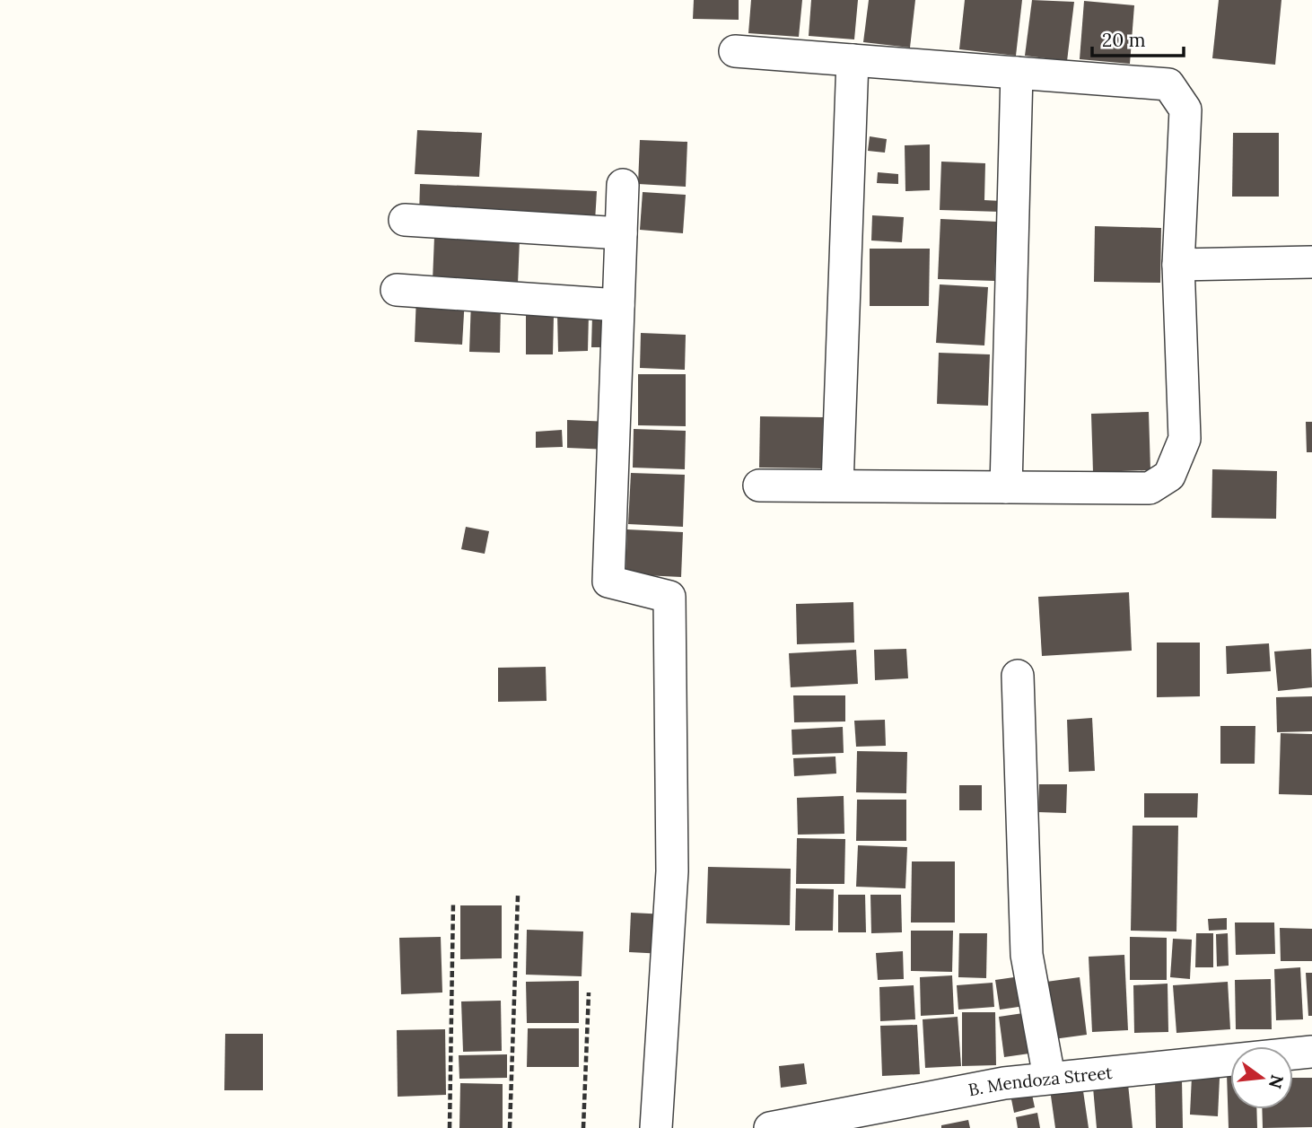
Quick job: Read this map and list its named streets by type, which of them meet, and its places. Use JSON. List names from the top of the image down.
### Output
{
  "streets": {
    "street": ["B. Mendoza Street"]
  },
  "scale_bar": "20 m",
  "north": "right"
}
